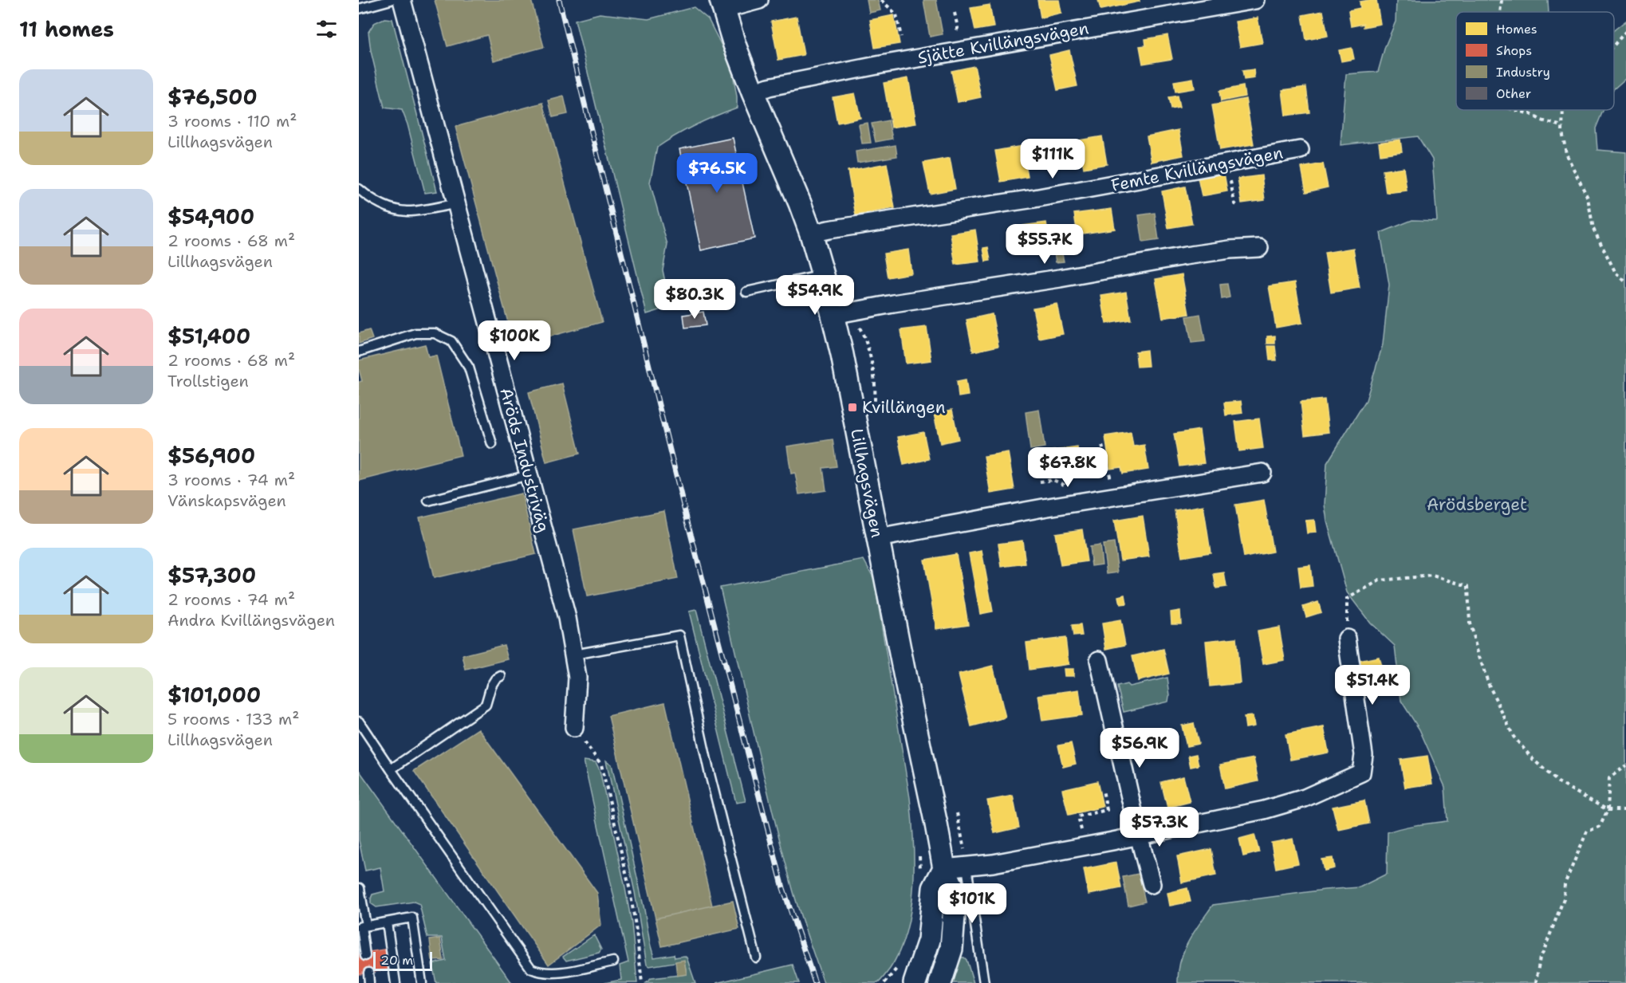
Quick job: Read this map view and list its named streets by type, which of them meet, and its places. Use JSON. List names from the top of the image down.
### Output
{
  "streets": {
    "street": [
      "Sjätte Kvillängsvägen",
      "Femte Kvillängsvägen",
      "Aröds Industriväg",
      "Lillhagsvägen"
    ]
  },
  "crossings": [
    ["Sjätte Kvillängsvägen", "Lillhagsvägen"],
    ["Femte Kvillängsvägen", "Lillhagsvägen"]
  ],
  "parks": ["Arödsberget"],
  "places": {
    "transit": ["Kvillängen"]
  },
  "legend": [
    "Homes",
    "Shops",
    "Industry",
    "Other"
  ],
  "scale_bar": "20 m",
  "page": {
    "heading": "11 homes",
    "list": [
      {
        "name": "$76,500",
        "note": "3 rooms · 110 m² · Lillhagsvägen"
      },
      {
        "name": "$54,900",
        "note": "2 rooms · 68 m² · Lillhagsvägen"
      },
      {
        "name": "$51,400",
        "note": "2 rooms · 68 m² · Trollstigen"
      },
      {
        "name": "$56,900",
        "note": "3 rooms · 74 m² · Vänskapsvägen"
      },
      {
        "name": "$57,300",
        "note": "2 rooms · 74 m² · Andra Kvillängsvägen"
      },
      {
        "name": "$101,000",
        "note": "5 rooms · 133 m² · Lillhagsvägen"
      }
    ],
    "price": [
      "$111K",
      "$76.5K",
      "$55.7K",
      "$54.9K",
      "$80.3K",
      "$100K",
      "$67.8K",
      "$51.4K",
      "$56.9K",
      "$57.3K",
      "$101K"
    ],
    "scale": "20 m"
  }
}
